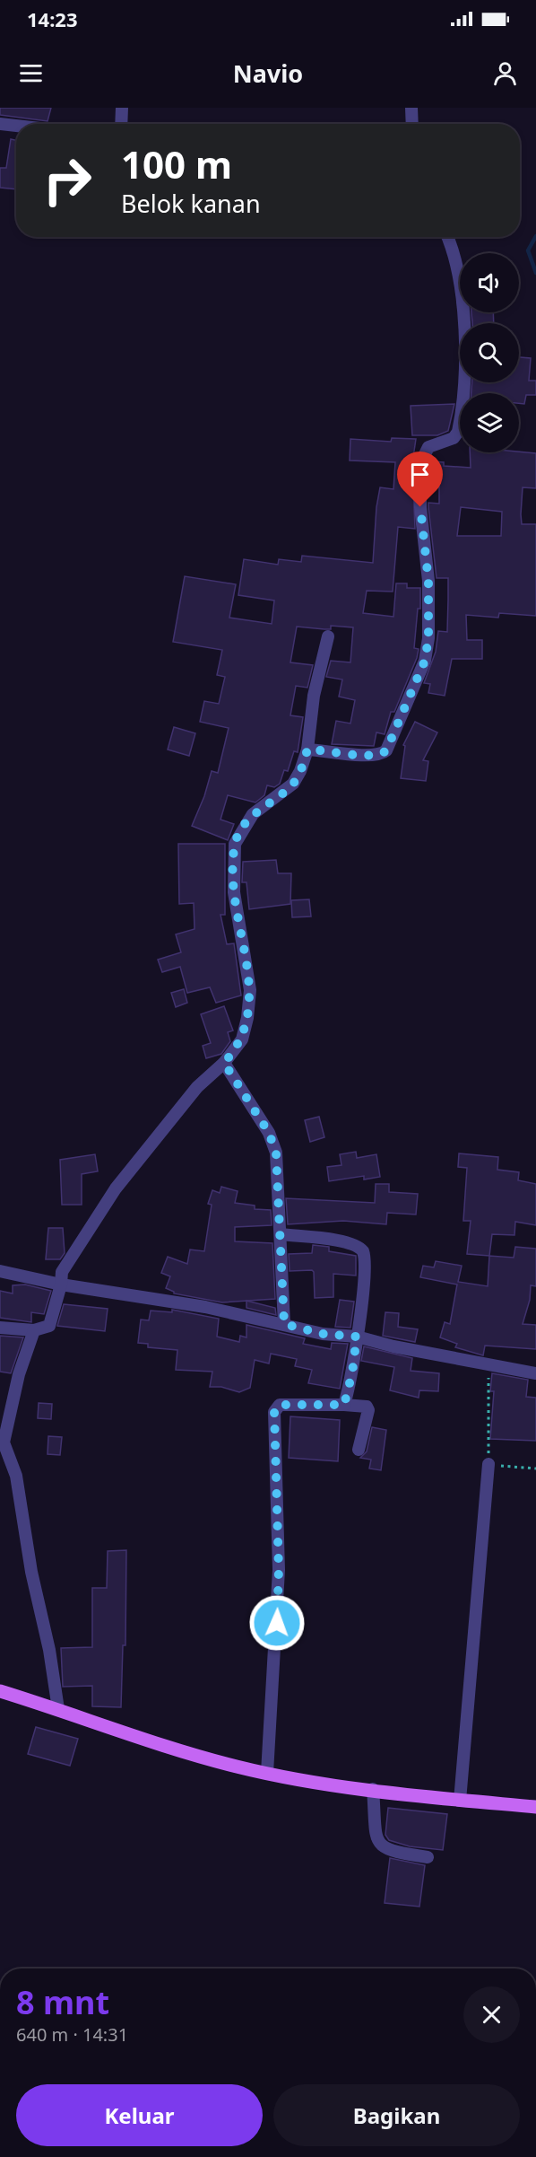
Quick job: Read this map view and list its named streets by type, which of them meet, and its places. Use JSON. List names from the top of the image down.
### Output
{
  "page": {
    "status": "14:23",
    "header": "Navio",
    "turn": ["100 m", "Belok kanan"],
    "heading": ["8 mnt", "640 m · 14:31"],
    "buttons": ["Keluar", "Bagikan"]
  }
}
